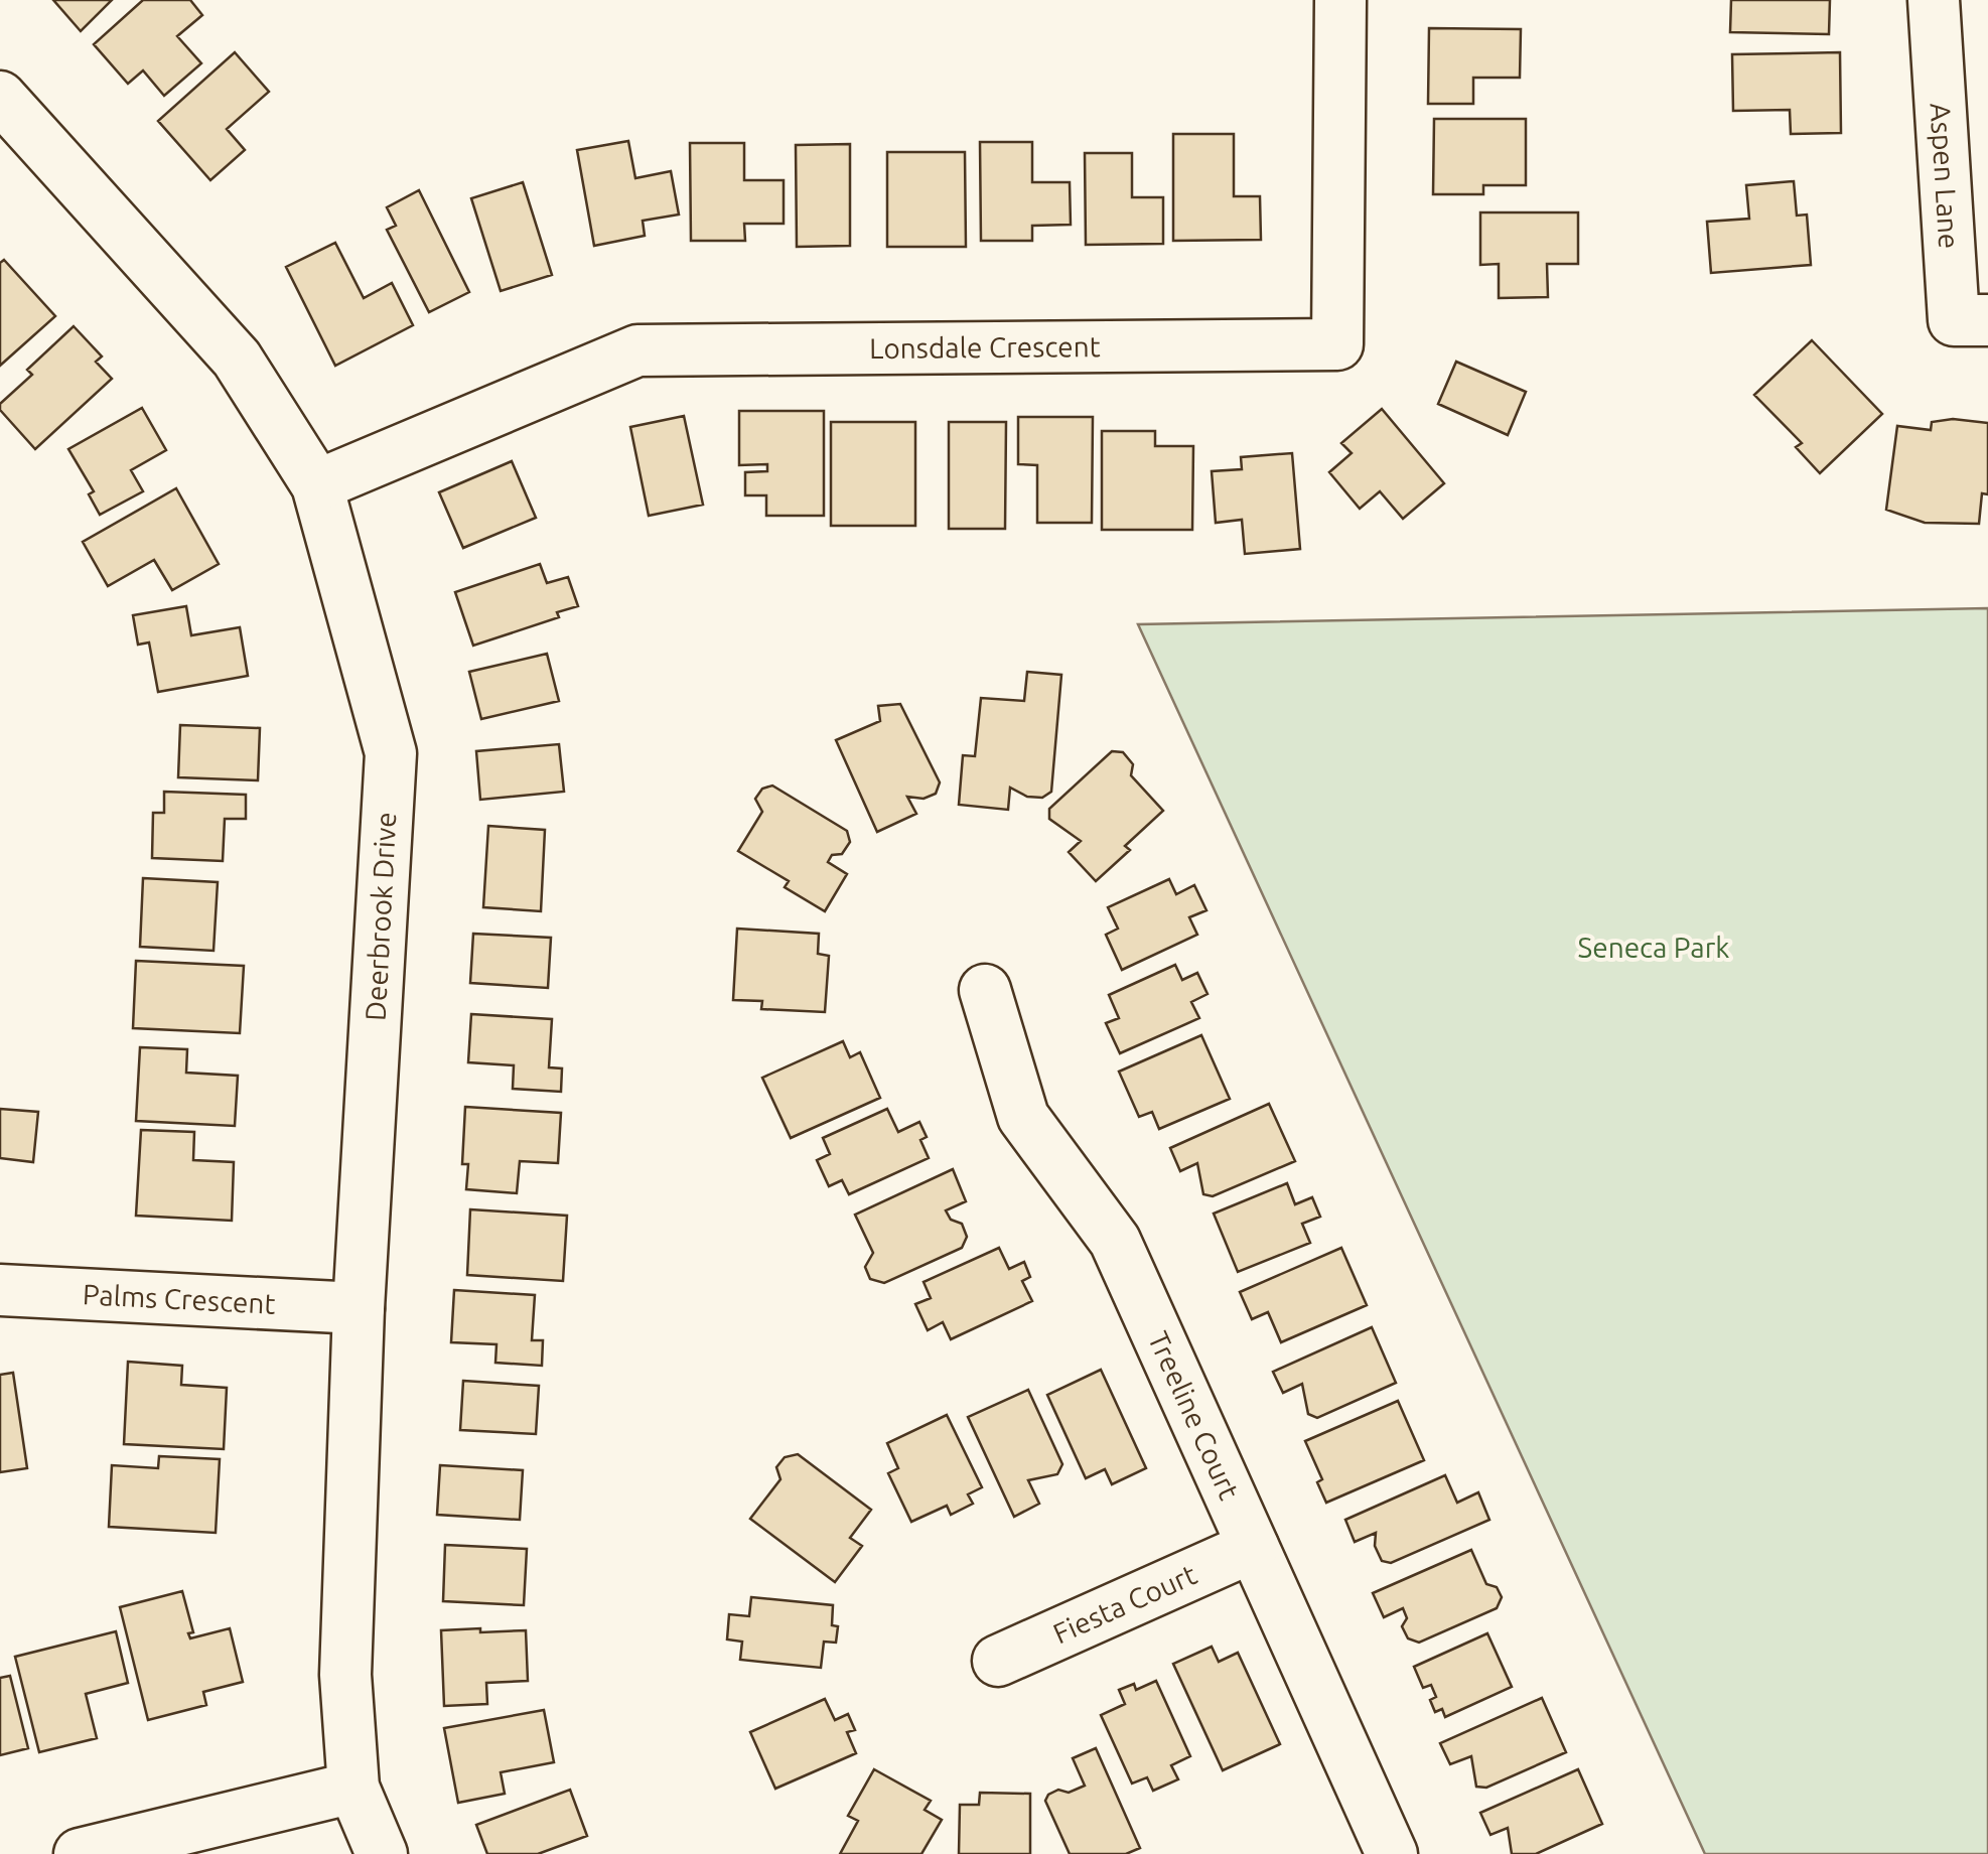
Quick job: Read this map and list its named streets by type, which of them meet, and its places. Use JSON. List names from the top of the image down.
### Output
{
  "streets": {
    "street": [
      "Aspen Lane",
      "Lonsdale Crescent",
      "Deerbrook Drive",
      "Palms Crescent",
      "Treeline Court",
      "Fiesta Court"
    ]
  },
  "crossings": [
    ["Lonsdale Crescent", "Deerbrook Drive"],
    ["Deerbrook Drive", "Palms Crescent"],
    ["Treeline Court", "Fiesta Court"]
  ],
  "parks": ["Seneca Park"]
}
